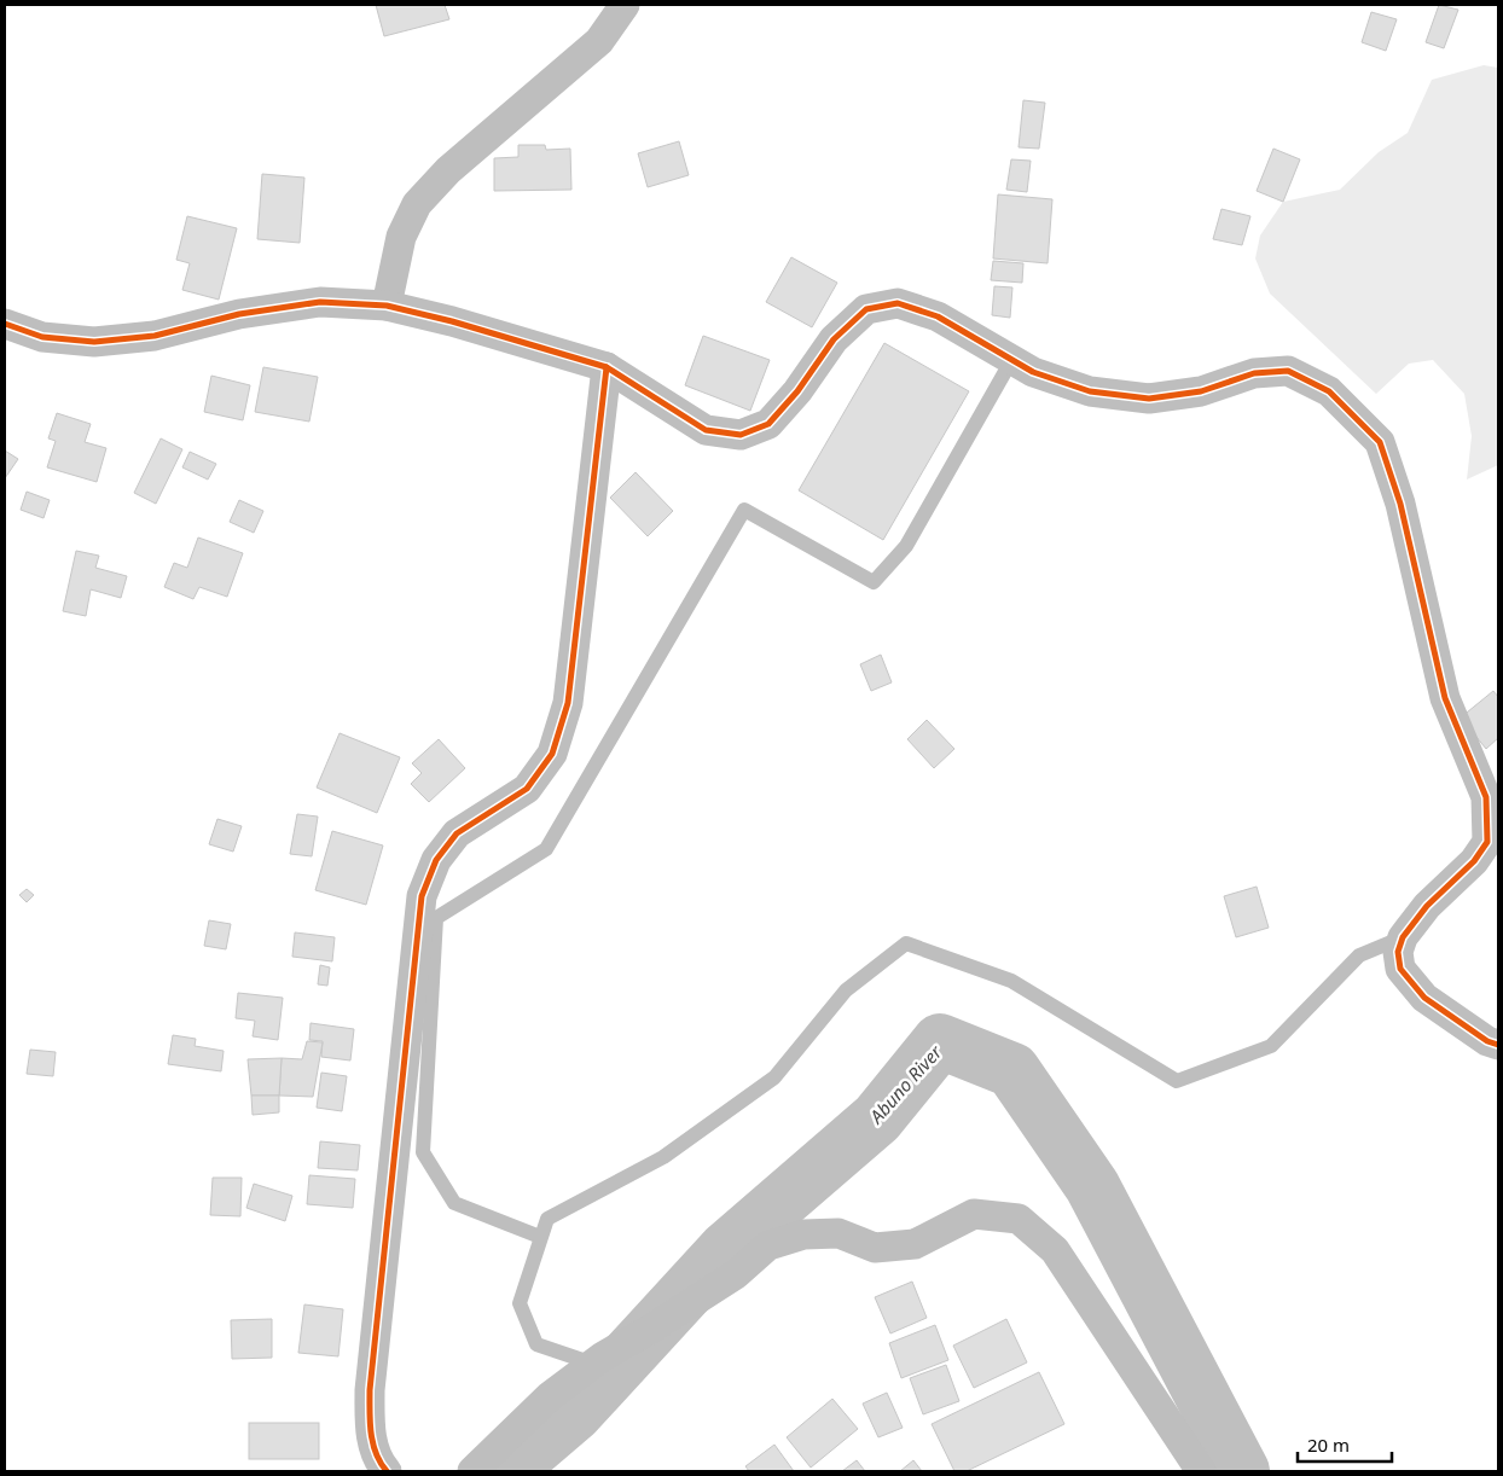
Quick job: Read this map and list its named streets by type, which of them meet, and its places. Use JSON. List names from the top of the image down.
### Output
{
  "water": ["Abuno River"],
  "scale_bar": "20 m"
}
